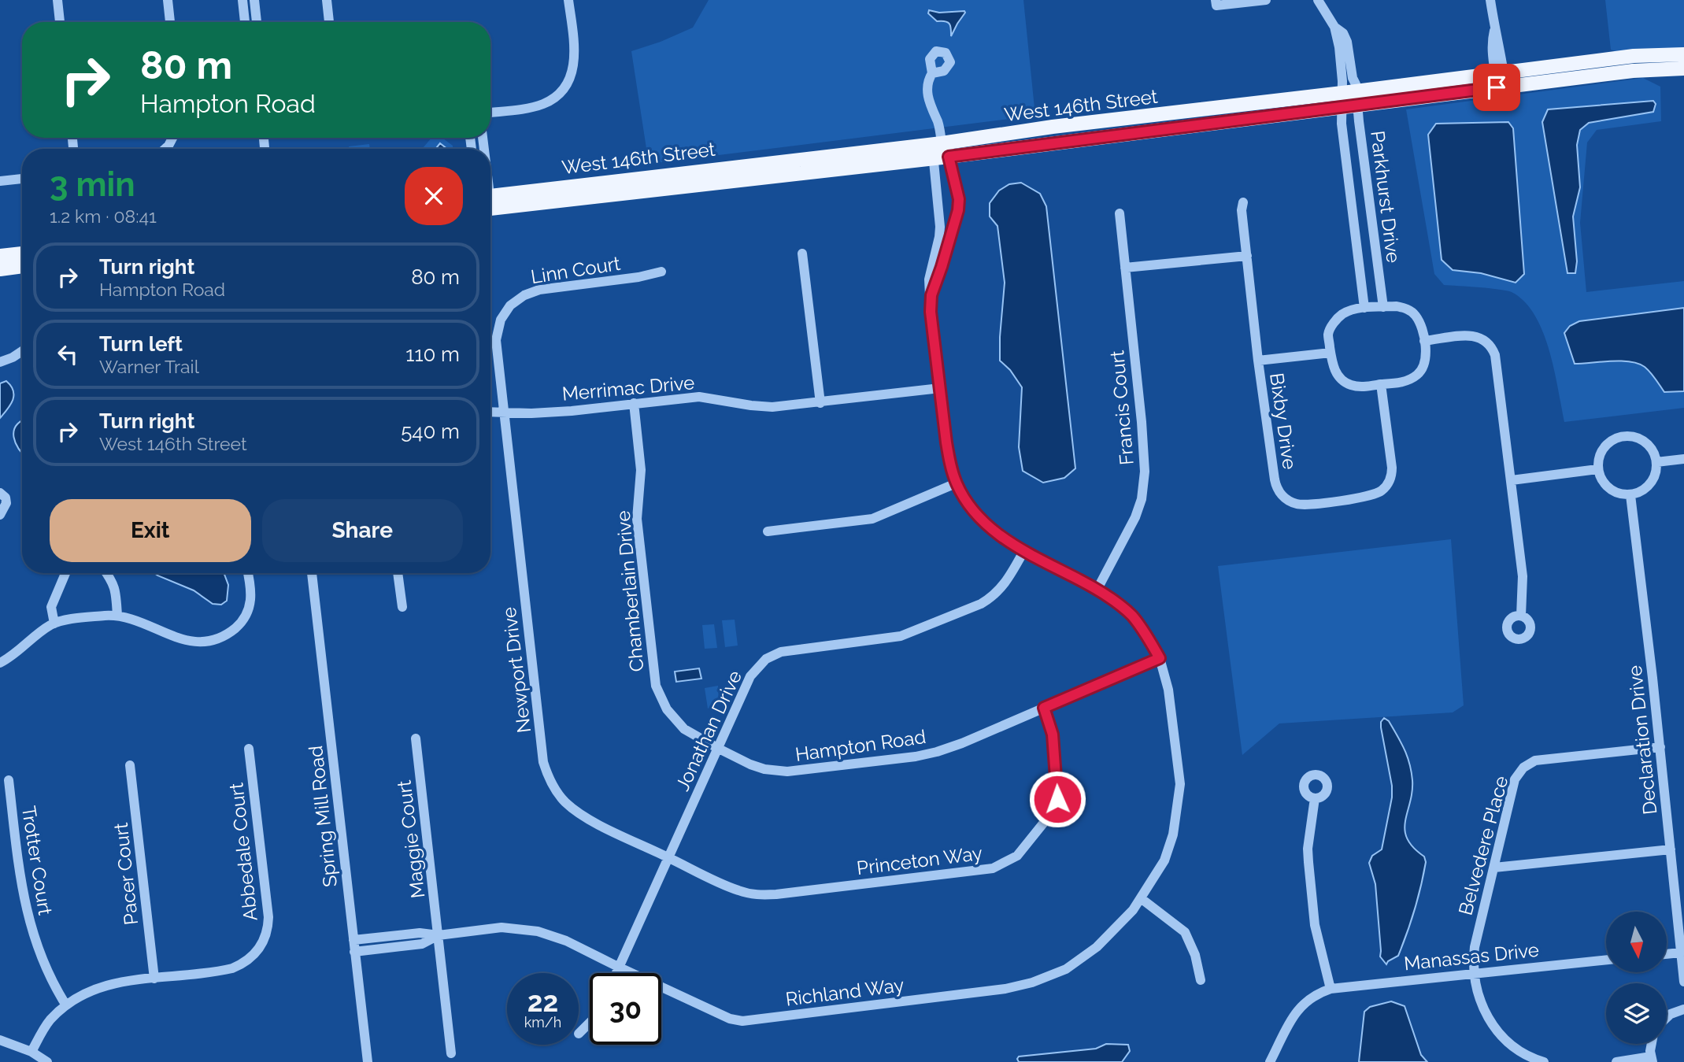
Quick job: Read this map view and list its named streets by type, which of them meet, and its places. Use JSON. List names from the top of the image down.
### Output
{
  "streets": {
    "main road": ["West 146th Street"],
    "street": [
      "Parkhurst Drive",
      "Linn Court",
      "Merrimac Drive",
      "Francis Court",
      "Bixby Drive",
      "Chamberlain Drive",
      "Newport Drive",
      "Jonathan Drive",
      "Declaration Drive",
      "Hampton Road",
      "Spring Mill Road",
      "Maggie Court",
      "Belvedere Place",
      "Abbedale Court",
      "Trotter Court",
      "Princeton Way",
      "Pacer Court",
      "Manassas Drive",
      "Richland Way"
    ]
  },
  "crossings": [
    ["West 146th Street", "Parkhurst Drive"],
    ["Parkhurst Drive", "Bixby Drive"],
    ["Linn Court", "Merrimac Drive"],
    ["Linn Court", "Newport Drive"],
    ["Merrimac Drive", "Chamberlain Drive"],
    ["Merrimac Drive", "Newport Drive"],
    ["Merrimac Drive", "Richland Way"],
    ["Francis Court", "Richland Way"],
    ["Chamberlain Drive", "Jonathan Drive"],
    ["Chamberlain Drive", "Hampton Road"],
    ["Newport Drive", "Jonathan Drive"],
    ["Newport Drive", "Princeton Way"],
    ["Jonathan Drive", "Hampton Road"],
    ["Jonathan Drive", "Princeton Way"],
    ["Jonathan Drive", "Richland Way"],
    ["Declaration Drive", "Belvedere Place"],
    ["Hampton Road", "Princeton Way"],
    ["Hampton Road", "Richland Way"],
    ["Spring Mill Road", "Richland Way"],
    ["Maggie Court", "Richland Way"],
    ["Belvedere Place", "Manassas Drive"],
    ["Abbedale Court", "Trotter Court"],
    ["Abbedale Court", "Pacer Court"]
  ],
  "north": "bottom",
  "page": {
    "turn": ["80 m", "Hampton Road"],
    "heading": ["3 min", "1.2 km · 08:41"],
    "list": [
      {
        "name": "Turn right",
        "note": "Hampton Road",
        "value": "80 m"
      },
      {
        "name": "Turn left",
        "note": "Warner Trail",
        "value": "110 m"
      },
      {
        "name": "Turn right",
        "note": "West 146th Street",
        "value": "540 m"
      }
    ],
    "buttons": ["Exit", "Share"],
    "speed": "22 km/h",
    "limit": "30"
  }
}
